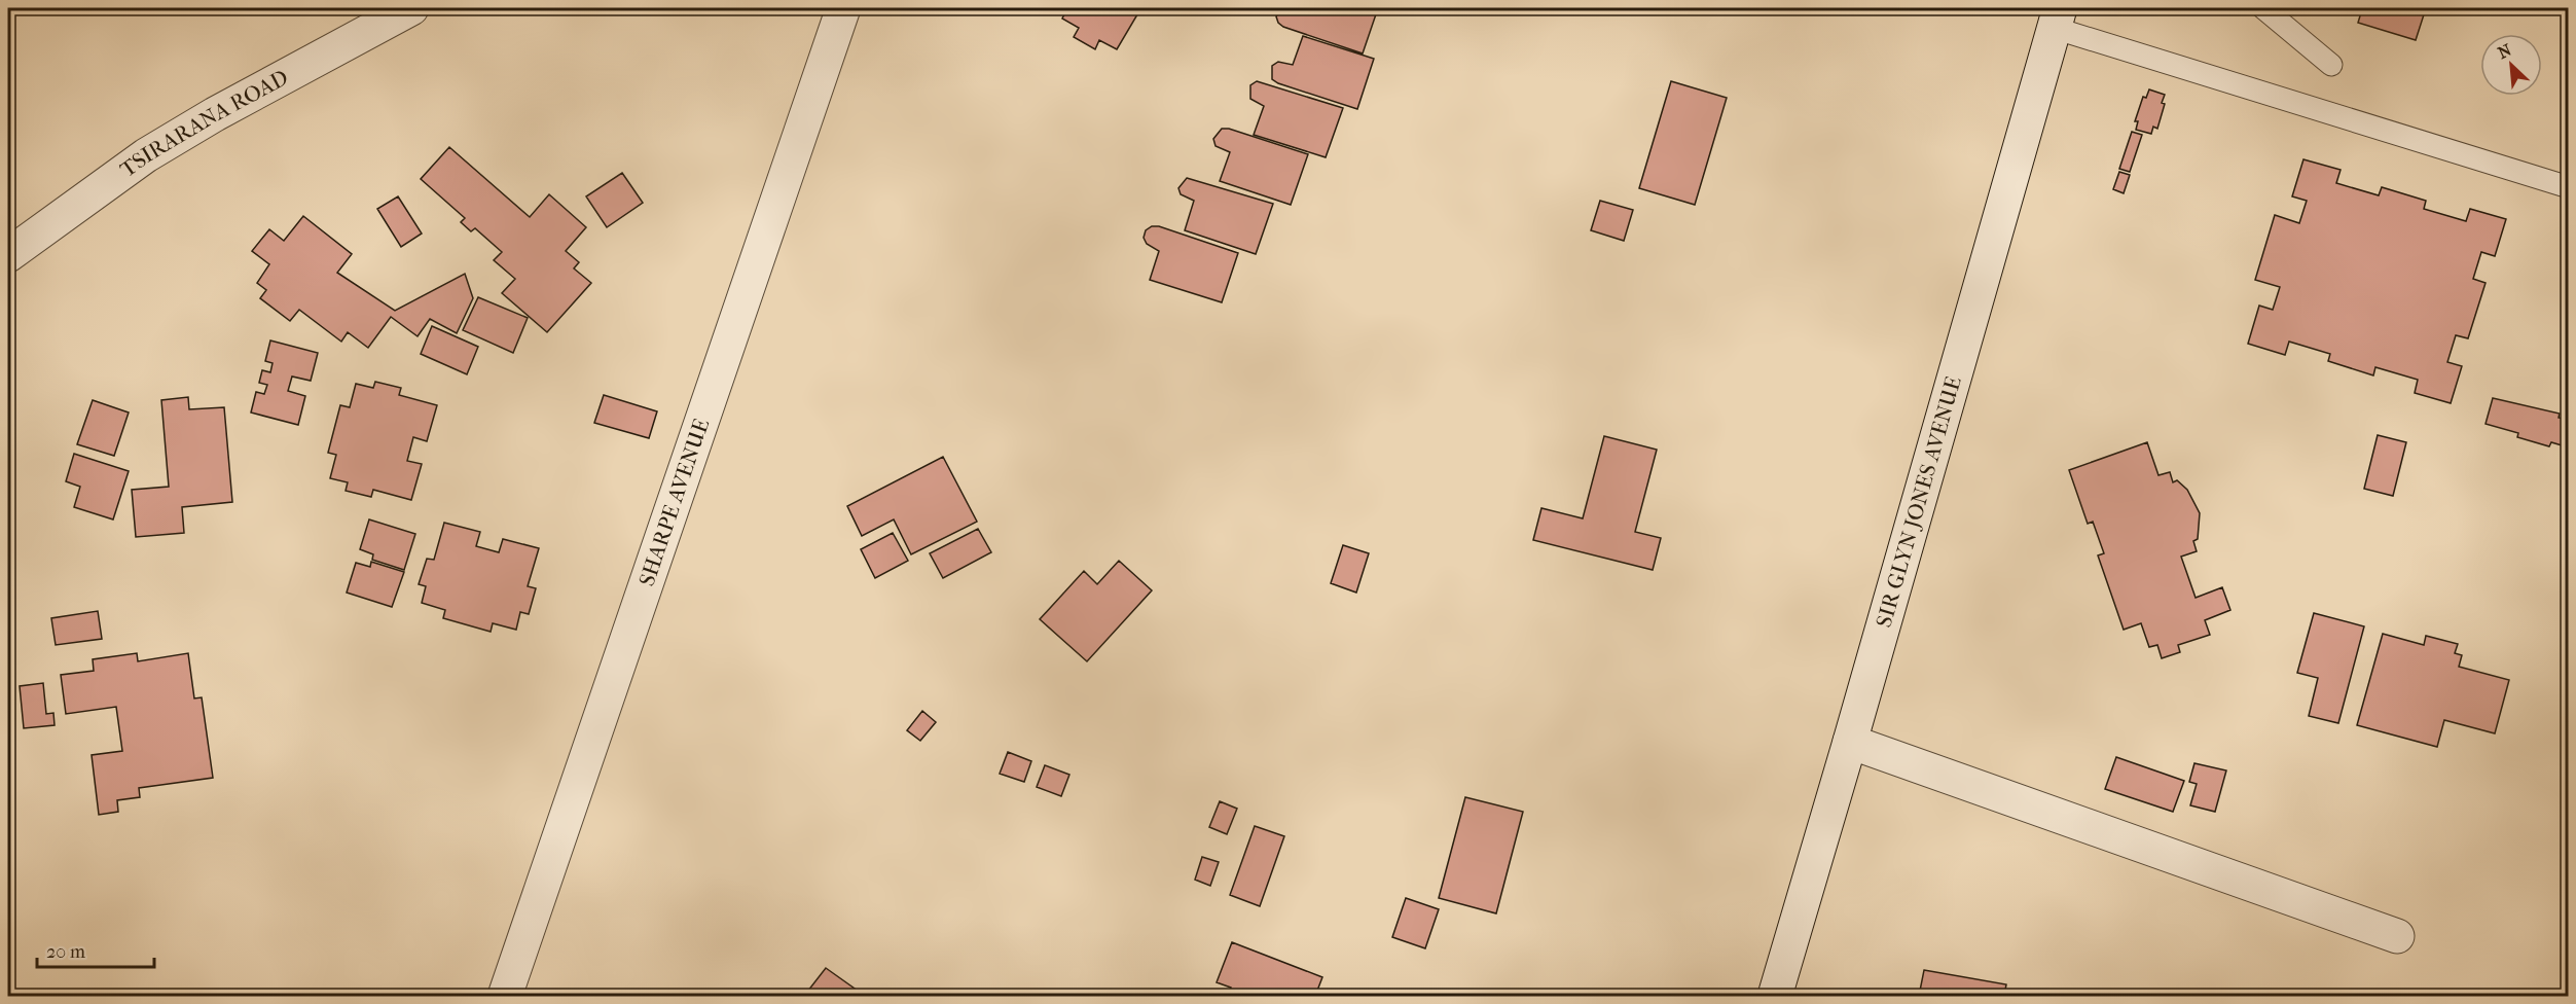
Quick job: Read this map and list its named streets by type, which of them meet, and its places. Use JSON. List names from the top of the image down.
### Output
{
  "streets": {
    "street": ["TSIRARANA ROAD", "SHARPE AVENUE", "SIR GLYN JONES AVENUE"]
  },
  "scale_bar": "20 m",
  "north": "top left"
}
